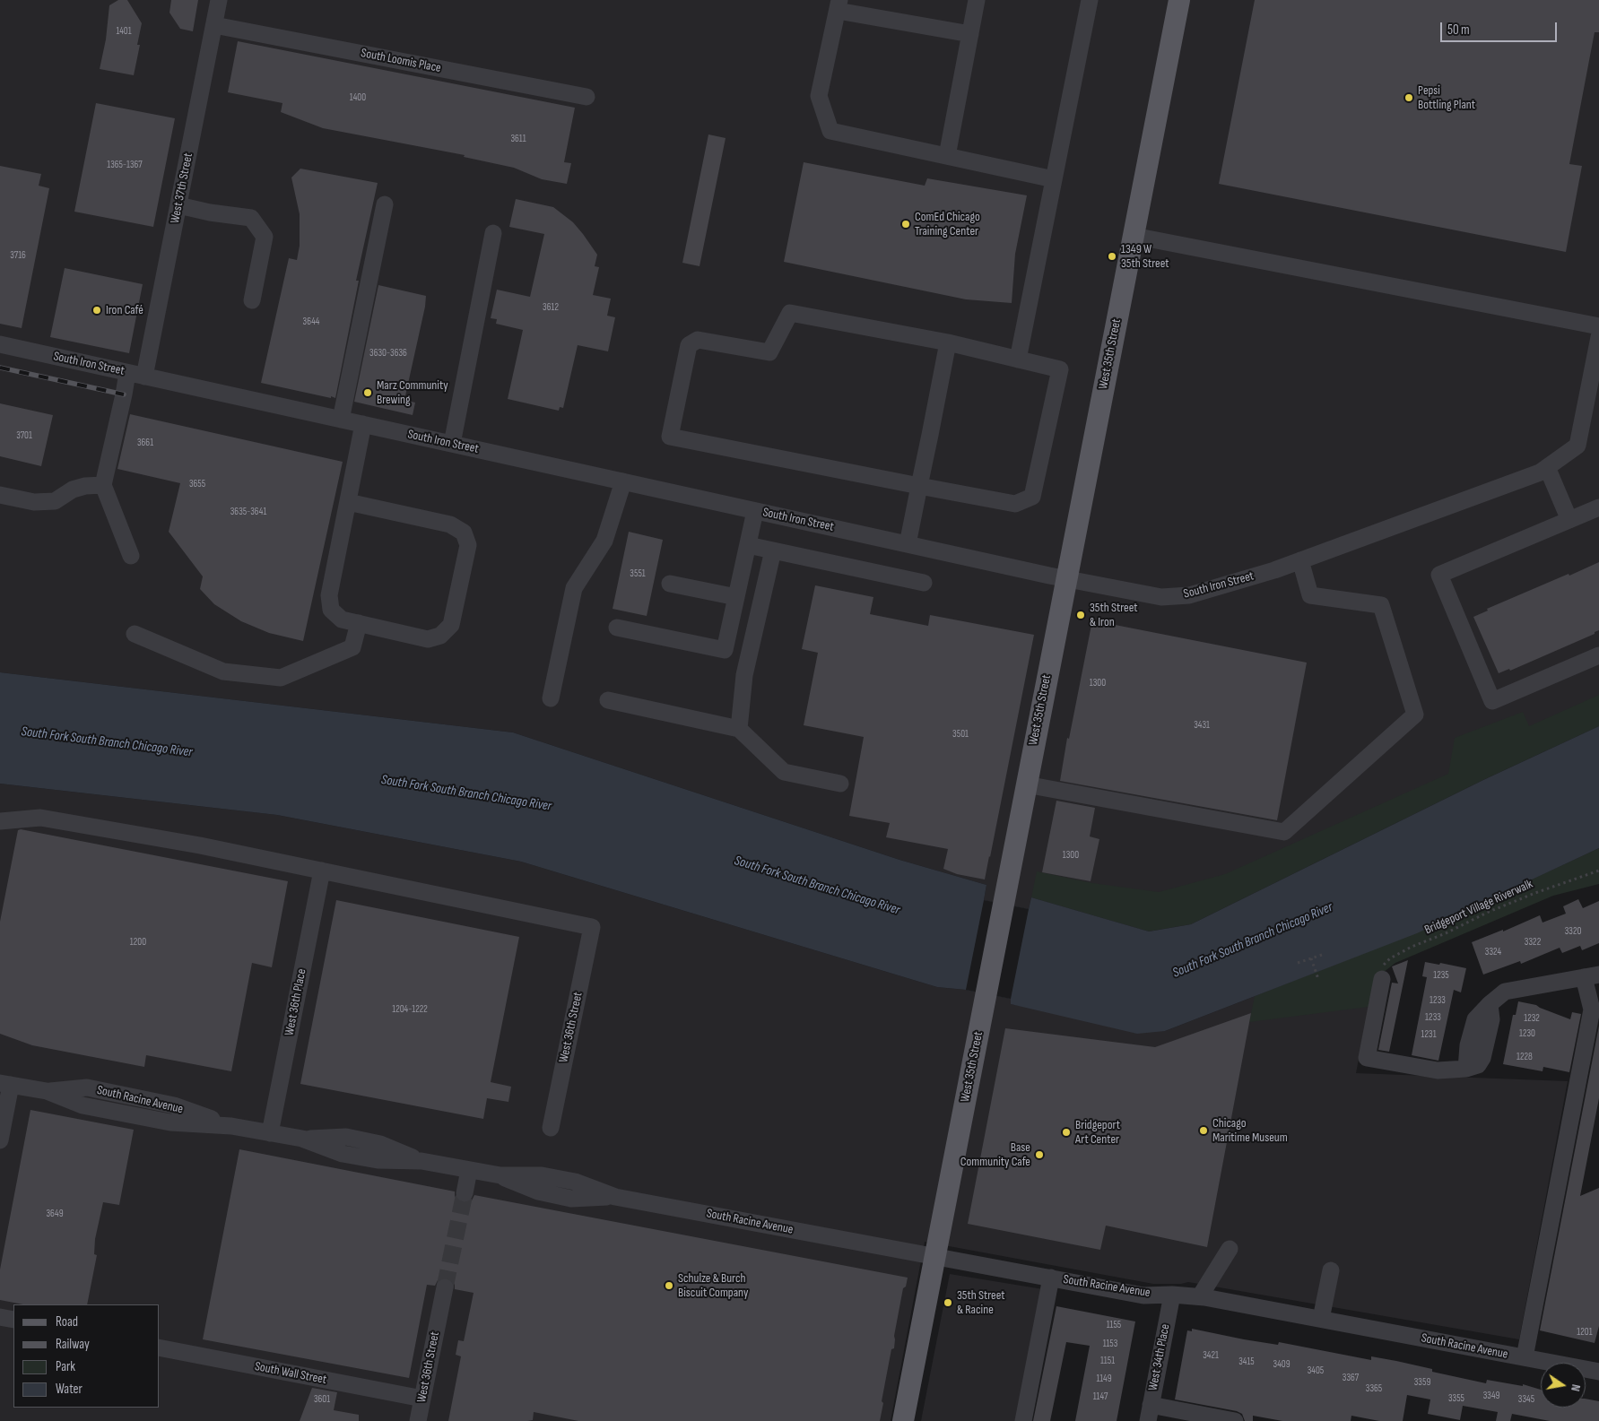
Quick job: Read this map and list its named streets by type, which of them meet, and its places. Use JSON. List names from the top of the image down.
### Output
{
  "streets": {
    "main road": ["West 35th Street"],
    "street": [
      "South Loomis Place",
      "West 37th Street",
      "South Iron Street",
      "West 36th Place",
      "West 36th Street",
      "South Racine Avenue",
      "West 34th Place",
      "South Wall Street"
    ],
    "path": ["Bridgeport Village Riverwalk"]
  },
  "crossings": [
    ["South Loomis Place", "West 37th Street"],
    ["West 37th Street", "South Iron Street"],
    ["West 35th Street", "South Iron Street"],
    ["West 35th Street", "South Racine Avenue"],
    ["West 36th Place", "West 36th Street"],
    ["West 36th Place", "South Racine Avenue"],
    ["West 36th Street", "South Wall Street"],
    ["South Racine Avenue", "West 34th Place"]
  ],
  "water": ["South Fork South Branch Chicago River"],
  "places": [
    "Pepsi Bottling Plant",
    "ComEd Chicago Training Center",
    "1349 W 35th Street",
    "Iron Café",
    "Marz Community Brewing",
    "35th Street & Iron",
    "Chicago Maritime Museum",
    "Bridgeport Art Center",
    "Base Community Cafe",
    "Schulze & Burch Biscuit Company",
    "35th Street & Racine"
  ],
  "house_numbers": [
    "1401",
    "1400",
    "3611",
    "1365-1367",
    "3716",
    "3612",
    "3644",
    "3630-3636",
    "3701",
    "3661",
    "3655",
    "3635-3641",
    "3551",
    "1300",
    "3431",
    "3501",
    "1300",
    "3320",
    "1200",
    "3322",
    "3324",
    "1235",
    "1233",
    "1204-1222",
    "1233",
    "1232",
    "1230",
    "1231",
    "1228",
    "3649",
    "1155",
    "1201",
    "1153",
    "3421",
    "1151",
    "3415",
    "3409",
    "3405",
    "3367",
    "1149",
    "3359",
    "3365",
    "3349",
    "1147",
    "3355",
    "3601",
    "3345"
  ],
  "legend": [
    "Road",
    "Railway",
    "Park",
    "Water"
  ],
  "scale_bar": "50 m",
  "north": "right"
}
